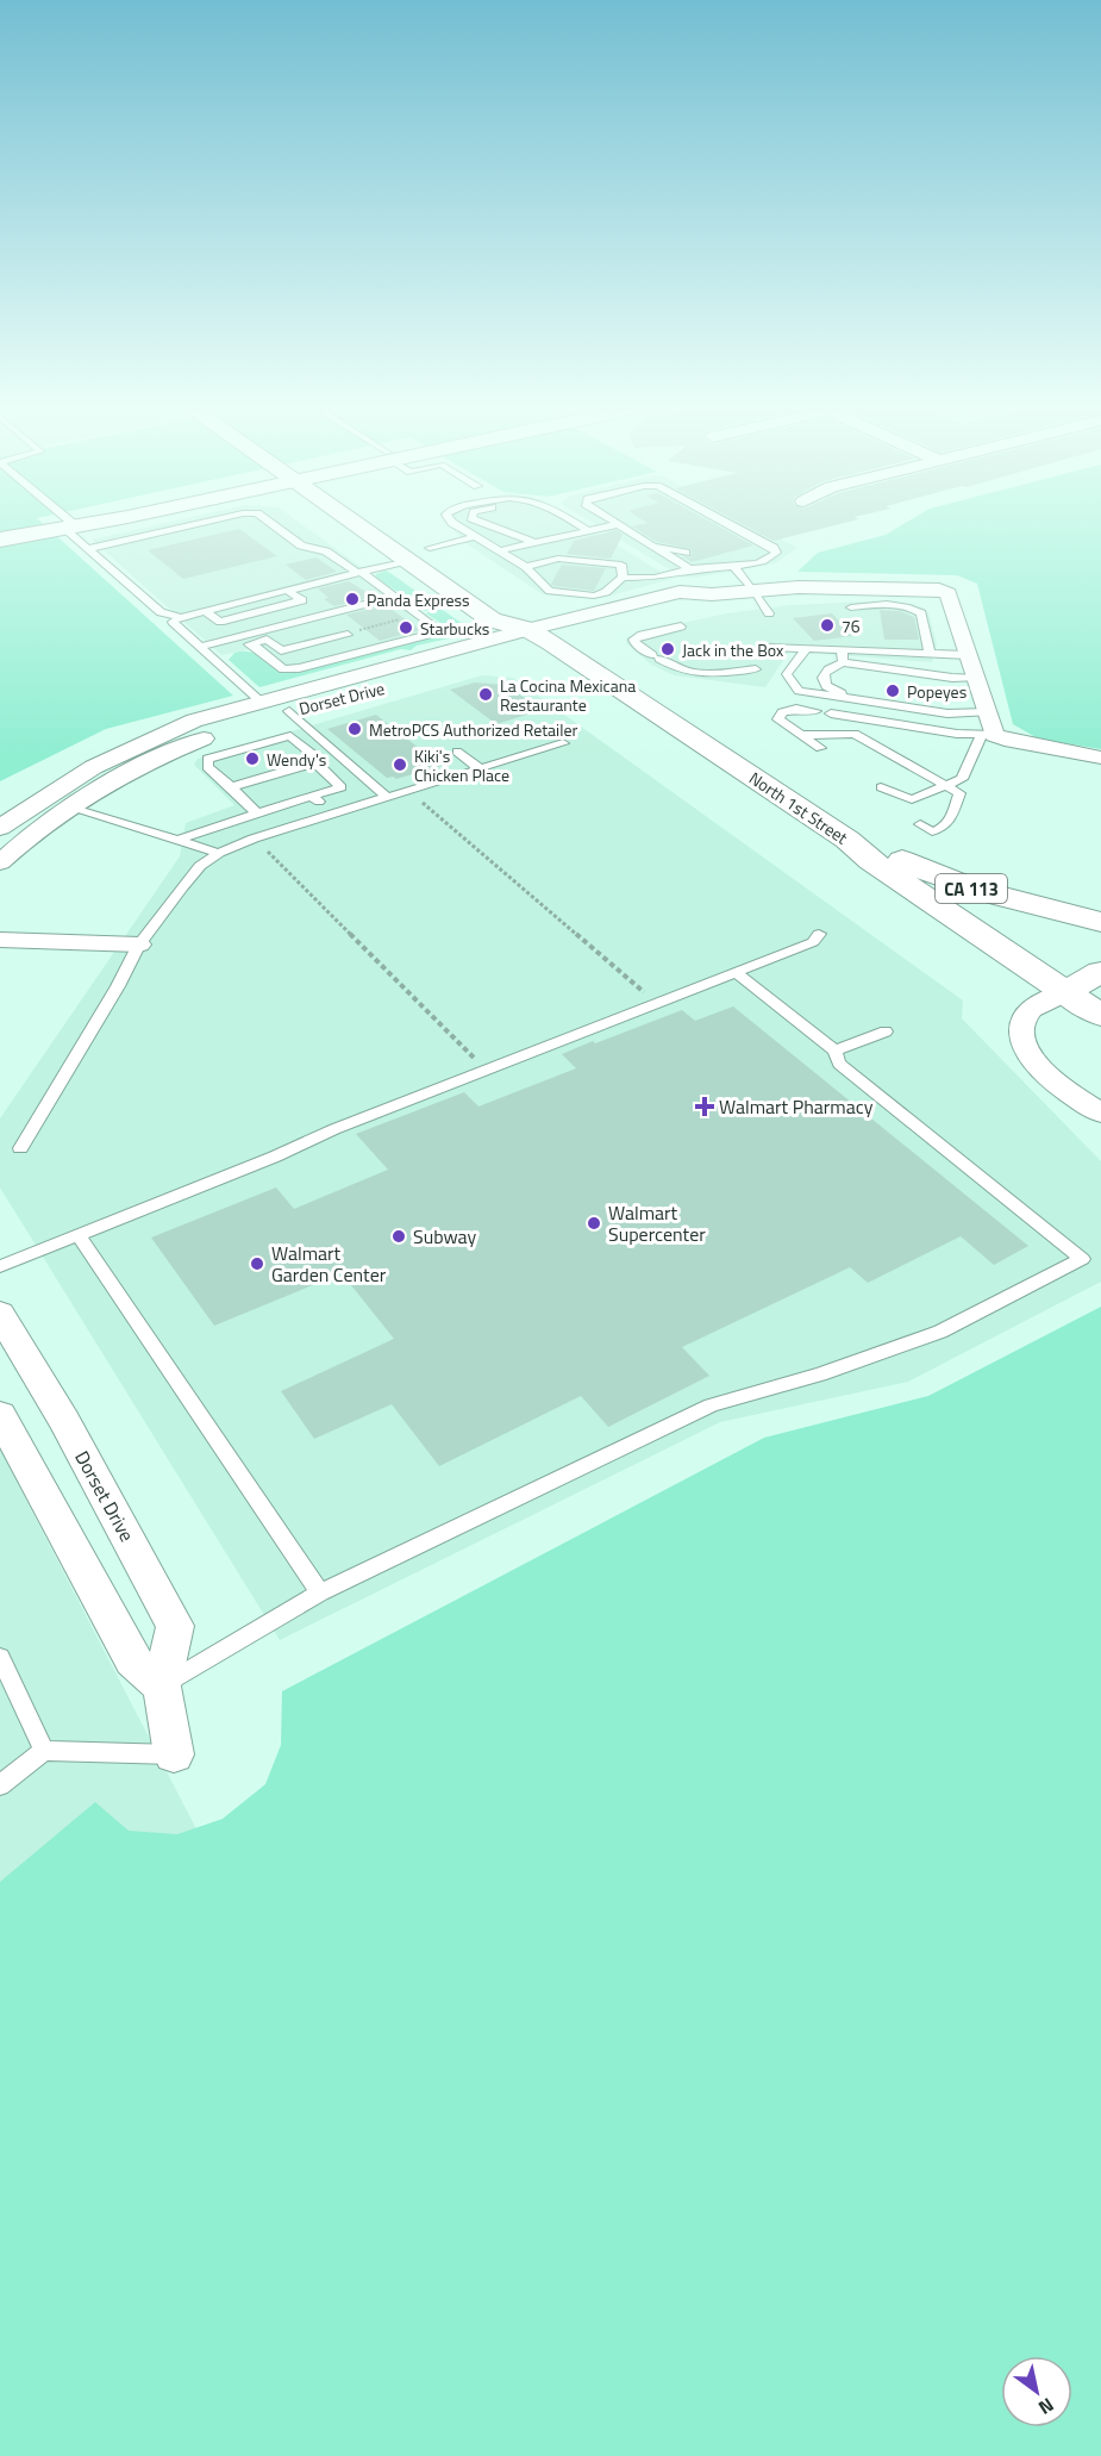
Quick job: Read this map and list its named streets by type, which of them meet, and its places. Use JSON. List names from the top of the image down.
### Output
{
  "streets": {
    "main road": ["North 1st Street", "CA 113"],
    "street": ["Dorset Drive"]
  },
  "crossings": [
    ["Dorset Drive", "North 1st Street"],
    ["North 1st Street", "CA 113"]
  ],
  "places": {
    "other": [
      "Panda Express",
      "76",
      "Starbucks",
      "Jack in the Box",
      "Popeyes",
      "La Cocina Mexicana Restaurante",
      "MetroPCS Authorized Retailer",
      "Wendy's",
      "Kiki's Chicken Place",
      "Walmart Supercenter",
      "Subway",
      "Walmart Garden Center"
    ],
    "health": ["Walmart Pharmacy"]
  },
  "north": "bottom right"
}
